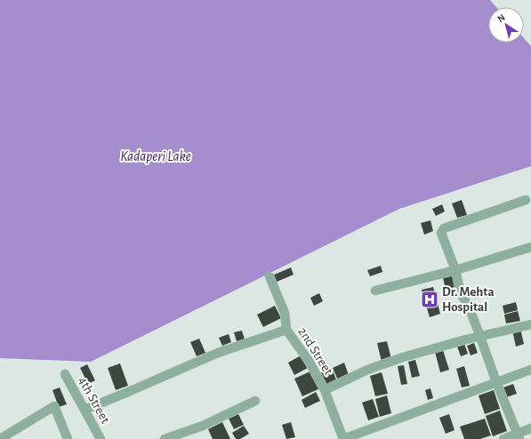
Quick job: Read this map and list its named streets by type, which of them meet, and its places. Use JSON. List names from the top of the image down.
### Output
{
  "streets": {
    "street": ["2nd Street", "4th Street"]
  },
  "water": ["Kadaperi Lake"],
  "places": {
    "hospital": ["Dr. Mehta Hospital"]
  },
  "north": "top left"
}
